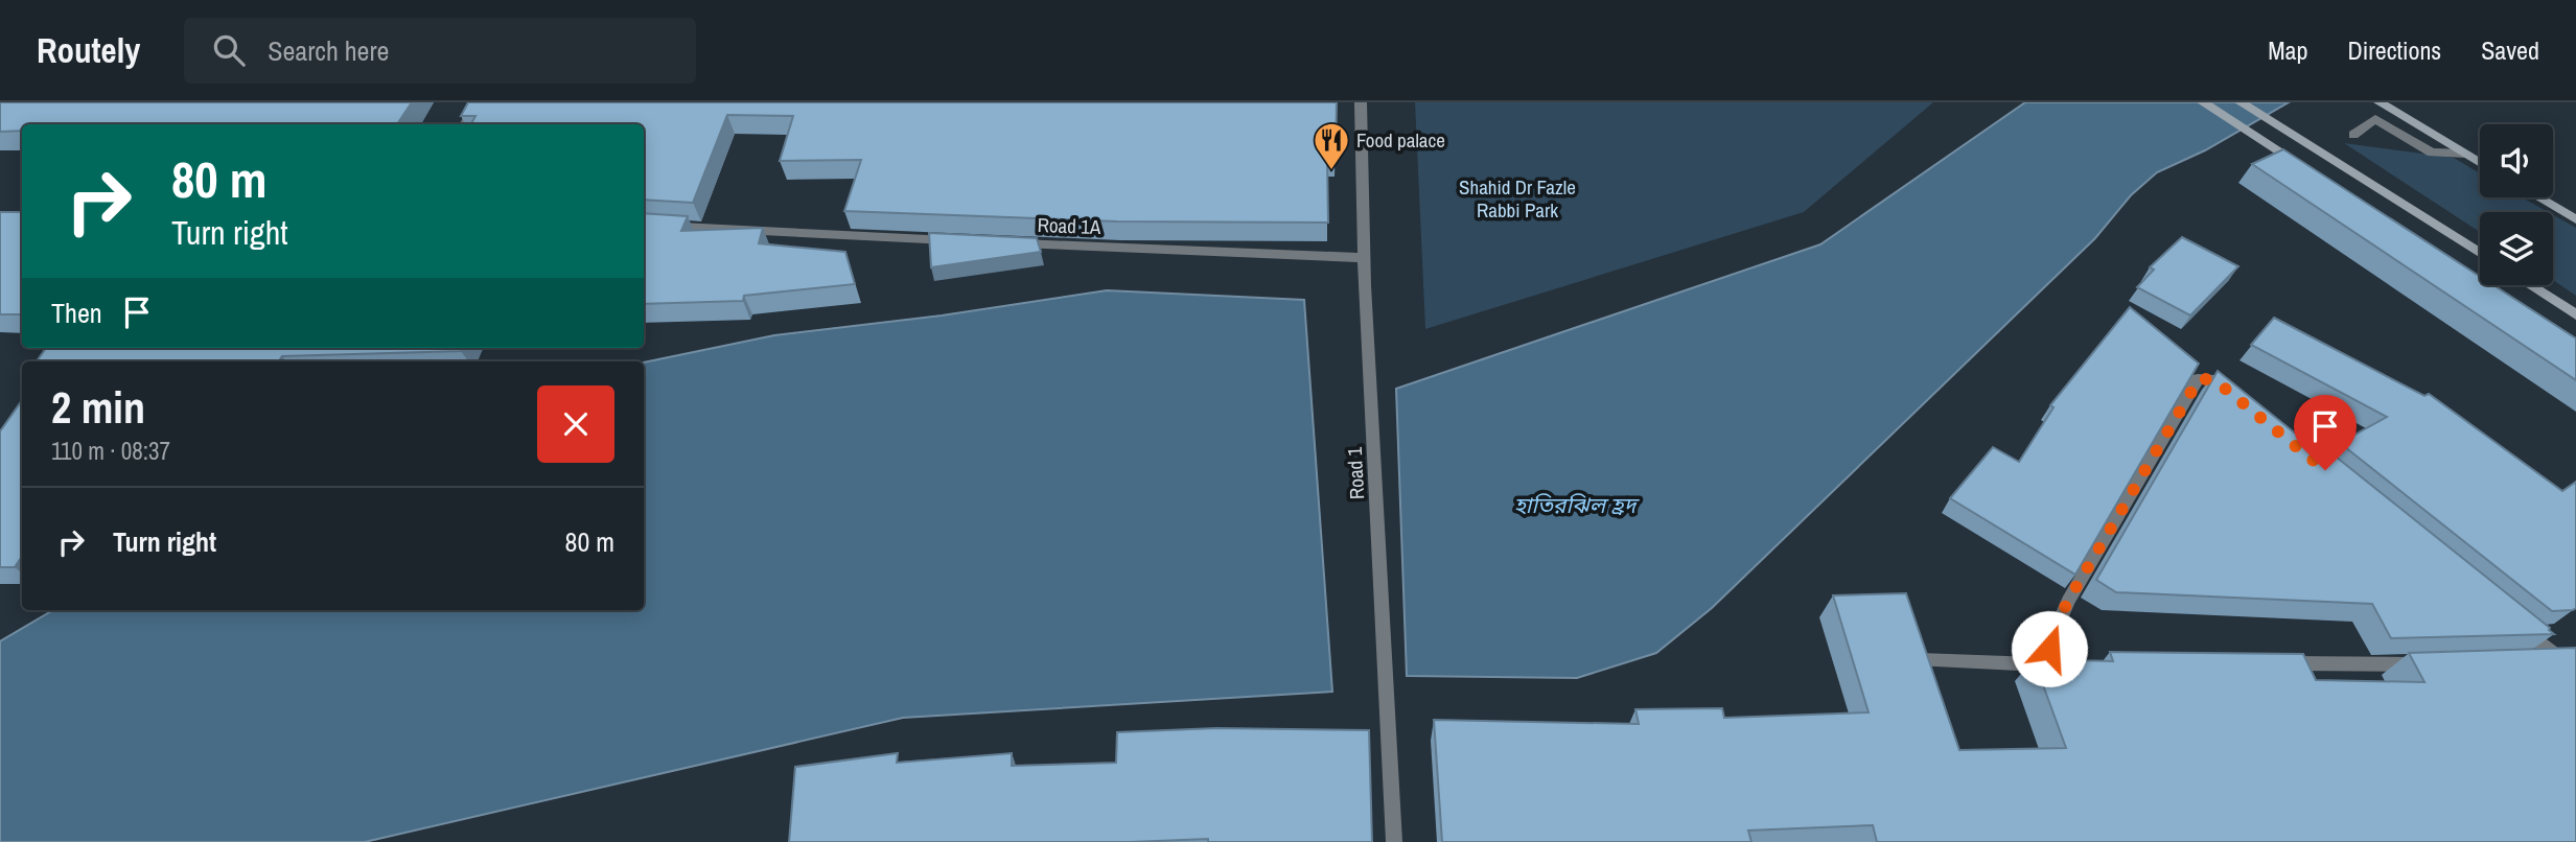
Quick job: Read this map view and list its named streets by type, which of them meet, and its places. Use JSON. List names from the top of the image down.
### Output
{
  "streets": {
    "street": ["Road 1A", "Road 1"]
  },
  "crossings": [
    ["Road 1A", "Road 1"]
  ],
  "water": ["হাতিরঝিল হ্রদ"],
  "parks": ["Shahid Dr Fazle Rabbi Park"],
  "places": {
    "restaurant": ["Food palace"]
  },
  "page": {
    "header": "Routely",
    "search": "Search here",
    "nav": ["Map", "Directions", "Saved"],
    "turn": ["80 m", "Turn right"],
    "then": "Then",
    "heading": ["2 min", "110 m · 08:37"],
    "list": [
      {
        "name": "Turn right",
        "value": "80 m"
      }
    ]
  }
}
